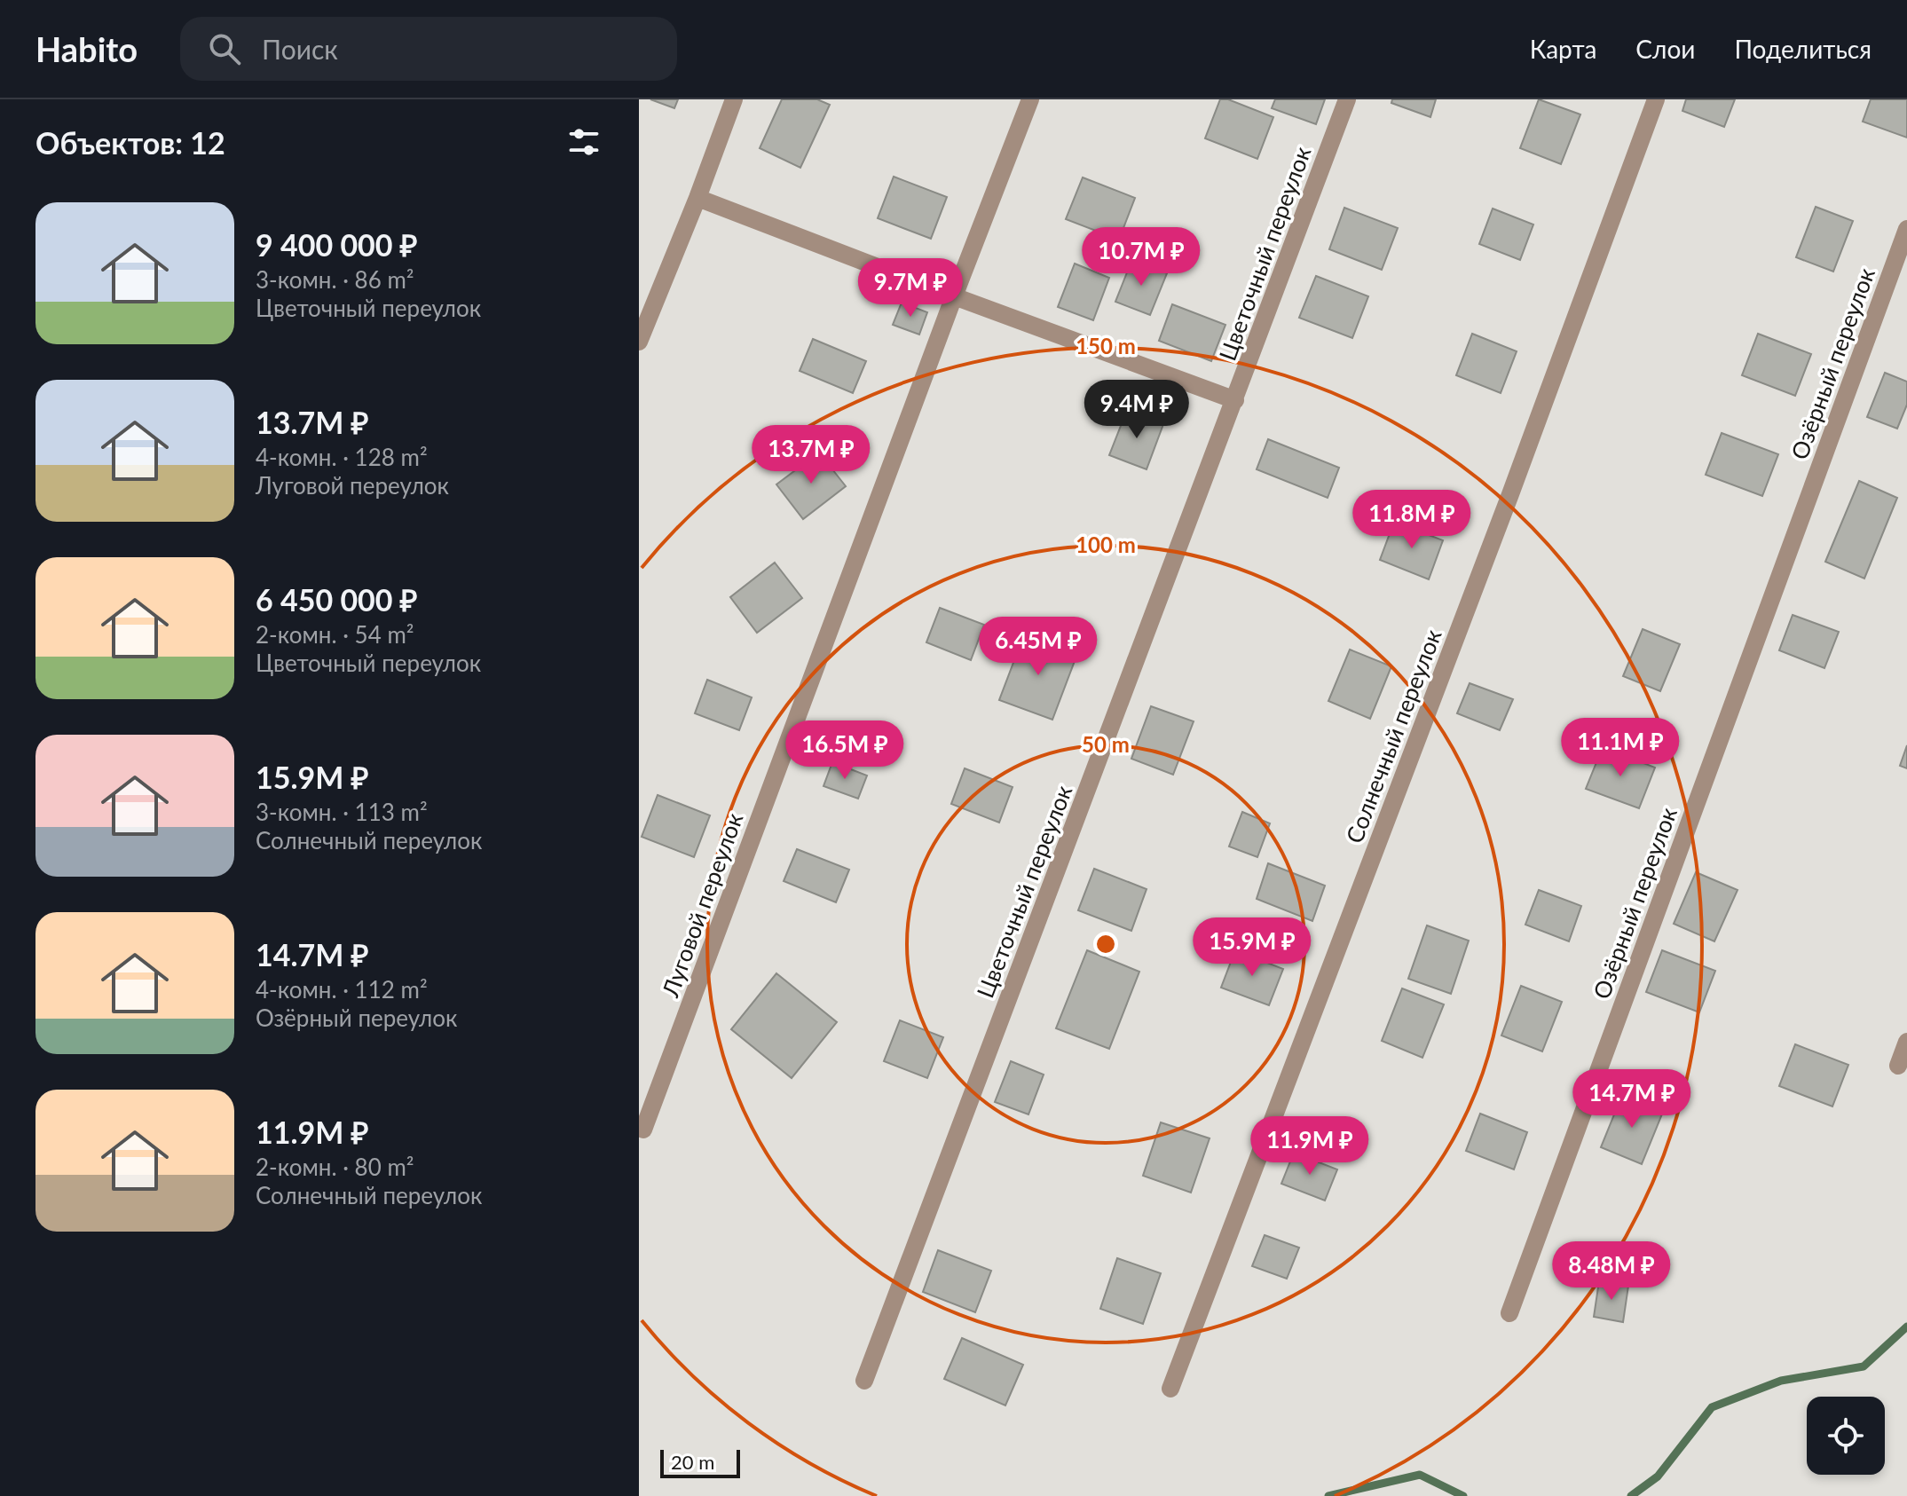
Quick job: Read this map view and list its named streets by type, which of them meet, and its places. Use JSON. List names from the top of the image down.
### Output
{
  "streets": {
    "street": [
      "Цветочный переулок",
      "Озёрный переулок",
      "Солнечный переулок",
      "Луговой переулок"
    ]
  },
  "scale_bar": "20 m",
  "page": {
    "header": "Habito",
    "search": "Поиск",
    "nav": ["Карта", "Слои", "Поделиться"],
    "heading": "Объектов: 12",
    "list": [
      {
        "name": "9 400 000 ₽",
        "note": "3-комн. · 86 m² · Цветочный переулок"
      },
      {
        "name": "13.7M ₽",
        "note": "4-комн. · 128 m² · Луговой переулок"
      },
      {
        "name": "6 450 000 ₽",
        "note": "2-комн. · 54 m² · Цветочный переулок"
      },
      {
        "name": "15.9M ₽",
        "note": "3-комн. · 113 m² · Солнечный переулок"
      },
      {
        "name": "14.7M ₽",
        "note": "4-комн. · 112 m² · Озёрный переулок"
      },
      {
        "name": "11.9M ₽",
        "note": "2-комн. · 80 m² · Солнечный переулок"
      }
    ],
    "price": [
      "10.7M ₽",
      "9.7M ₽",
      "9.4M ₽",
      "13.7M ₽",
      "11.8M ₽",
      "6.45M ₽",
      "11.1M ₽",
      "16.5M ₽",
      "15.9M ₽",
      "14.7M ₽",
      "11.9M ₽",
      "8.48M ₽"
    ],
    "scale": "20 m"
  },
  "rings": ["150 m", "100 m", "50 m"]
}
